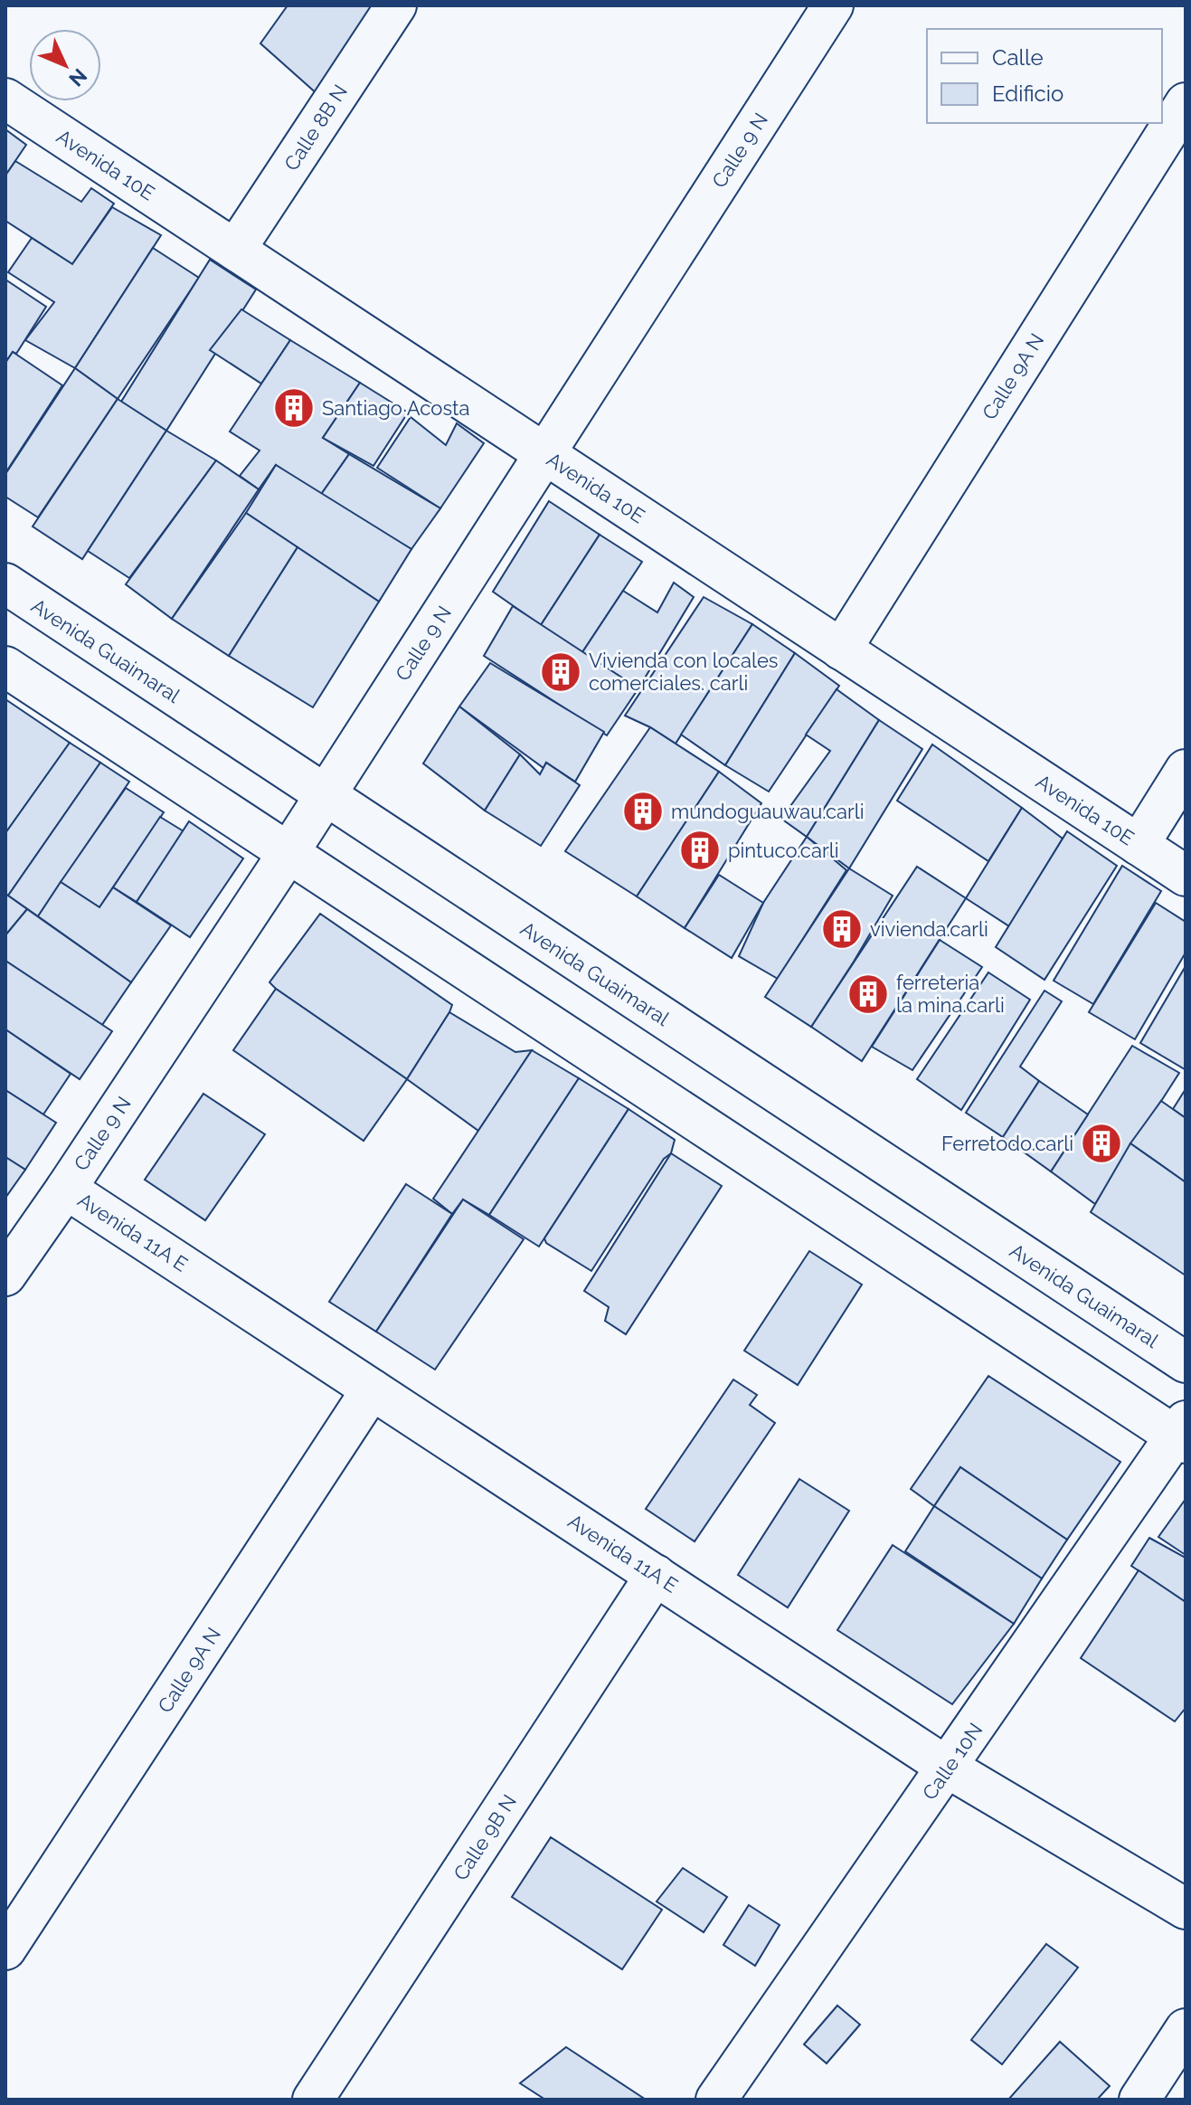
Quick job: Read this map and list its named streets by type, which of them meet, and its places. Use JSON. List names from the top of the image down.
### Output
{
  "streets": {
    "street": [
      "Calle 8B N",
      "Calle 9 N",
      "Avenida 10E",
      "Calle 9A N",
      "Avenida Guaimaral",
      "Avenida 11A E",
      "Calle 10N",
      "Calle 9B N"
    ]
  },
  "crossings": [
    ["Calle 8B N", "Avenida 10E"],
    ["Calle 9 N", "Avenida 10E"],
    ["Calle 9 N", "Avenida Guaimaral"],
    ["Calle 9 N", "Avenida 11A E"],
    ["Avenida 10E", "Calle 9A N"],
    ["Calle 9A N", "Avenida 11A E"],
    ["Avenida 11A E", "Calle 10N"],
    ["Avenida 11A E", "Calle 9B N"]
  ],
  "places": {
    "building": [
      "Santiago Acosta",
      "Vivienda con locales comerciales. carli",
      "mundoguauwau.carli",
      "pintuco.carli",
      "vivienda.carli",
      "ferreteria la mina.carli",
      "Ferretodo.carli"
    ]
  },
  "legend": ["Calle", "Edificio"],
  "north": "bottom right"
}
